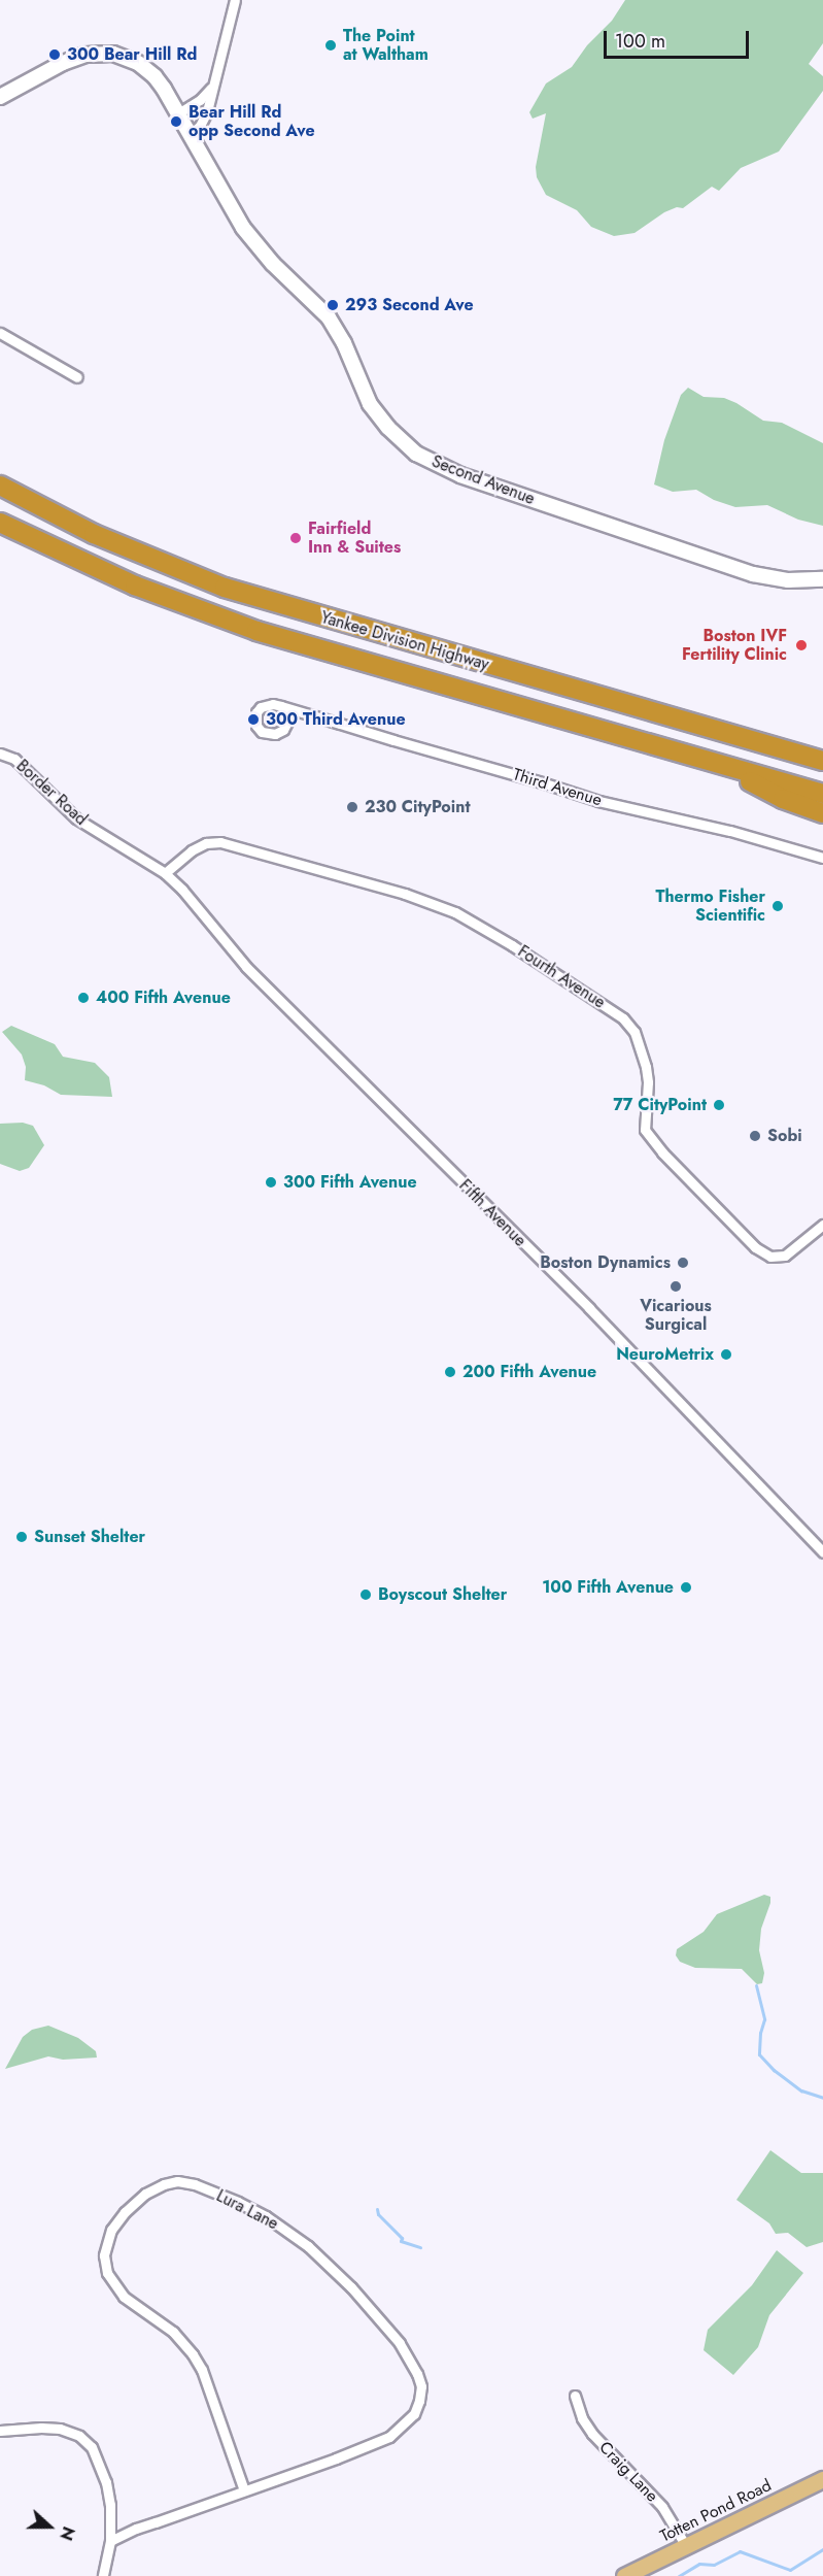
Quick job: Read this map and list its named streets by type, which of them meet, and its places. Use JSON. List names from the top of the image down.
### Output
{
  "streets": {
    "highway": ["Yankee Division Highway"],
    "main road": ["Totten Pond Road"],
    "street": [
      "Second Avenue",
      "Third Avenue",
      "Border Road",
      "Fourth Avenue",
      "Fifth Avenue",
      "Lura Lane",
      "Craig Lane"
    ]
  },
  "crossings": [
    ["Border Road", "Fourth Avenue"],
    ["Border Road", "Fifth Avenue"],
    ["Fourth Avenue", "Fifth Avenue"],
    ["Craig Lane", "Totten Pond Road"]
  ],
  "places": [
    "The Point at Waltham",
    "300 Bear Hill Rd",
    "Bear Hill Rd opp Second Ave",
    "293 Second Ave",
    "Fairfield Inn & Suites",
    "Boston IVF Fertility Clinic",
    "300 Third Avenue",
    "230 CityPoint",
    "Thermo Fisher Scientific",
    "400 Fifth Avenue",
    "77 CityPoint",
    "Sobi",
    "300 Fifth Avenue",
    "Boston Dynamics",
    "Vicarious Surgical",
    "NeuroMetrix",
    "200 Fifth Avenue",
    "Sunset Shelter",
    "100 Fifth Avenue",
    "Boyscout Shelter"
  ],
  "scale_bar": "100 m",
  "north": "right"
}
